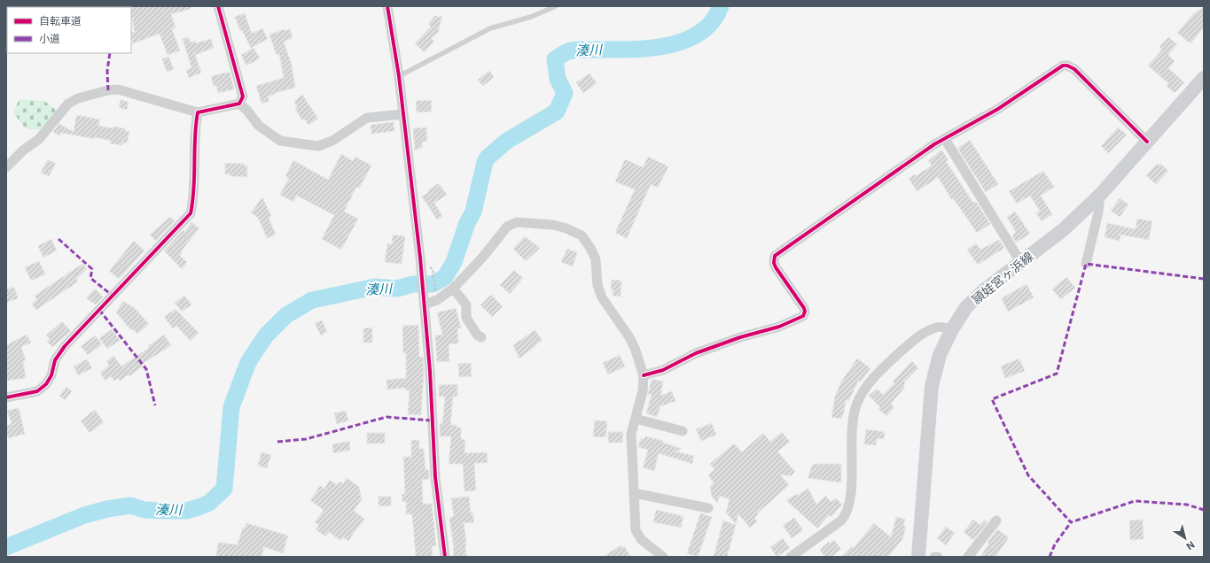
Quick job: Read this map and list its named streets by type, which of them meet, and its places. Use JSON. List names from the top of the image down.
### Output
{
  "streets": {
    "main road": ["頴娃宮ヶ浜線"]
  },
  "water": ["湊川"],
  "legend": ["自転車道", "小道"],
  "north": "bottom right"
}
